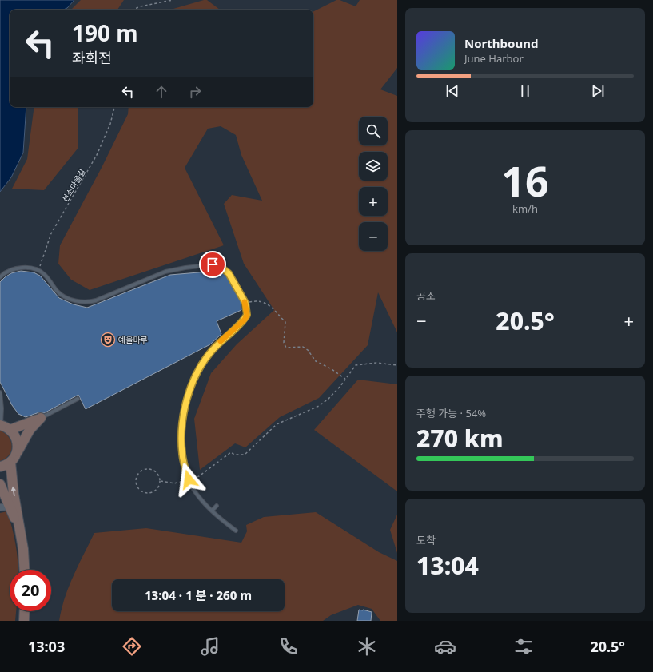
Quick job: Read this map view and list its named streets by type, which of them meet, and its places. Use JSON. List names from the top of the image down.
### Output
{
  "streets": {
    "path": ["선소마을길"]
  },
  "places": {
    "theatre": ["예울마루"]
  },
  "page": {
    "turn": ["190 m", "좌회전"],
    "song": ["Northbound", "June Harbor"],
    "map_buttons": ["+", "−"],
    "tile": [
      ["16", "km/h"],
      "공조",
      ["주행 가능 · 54%", "270 km"],
      ["도착", "13:04"]
    ],
    "heat": ["−", "20.5°", "+"],
    "limit": "20",
    "trip": "13:04 · 1 분 · 260 m",
    "tabs": ["13:03", "20.5°"]
  }
}
